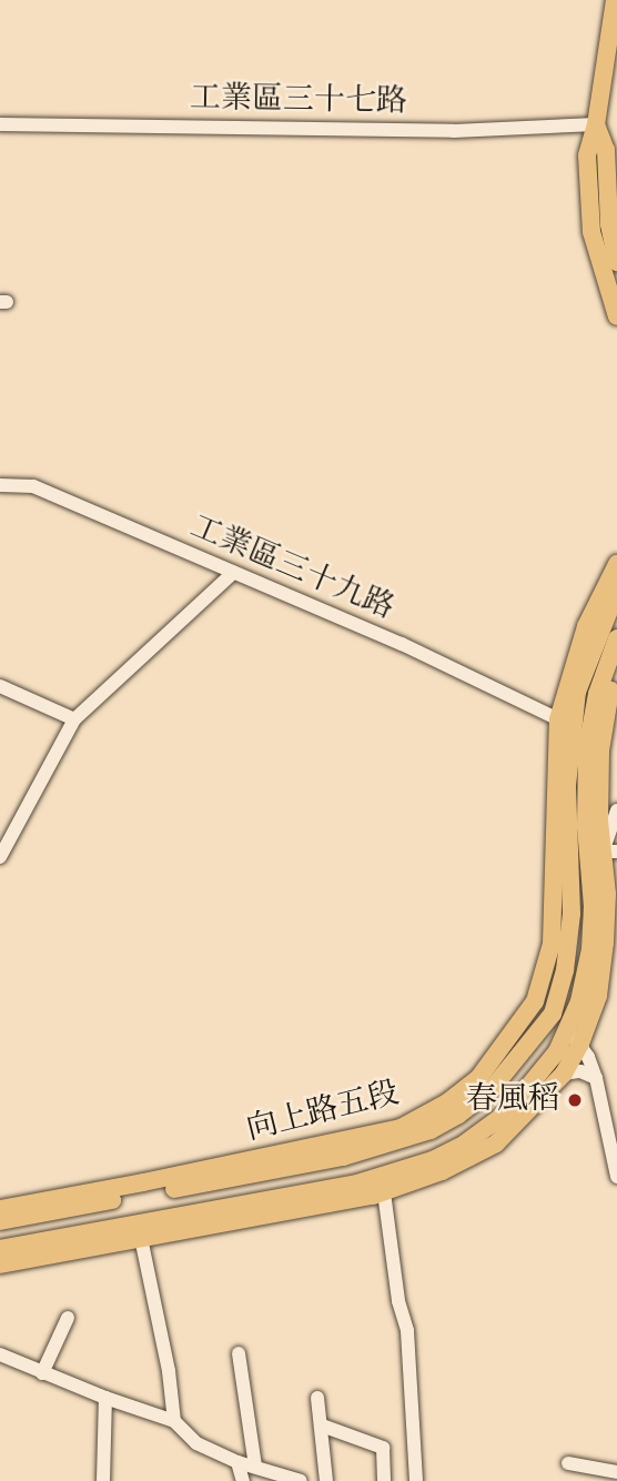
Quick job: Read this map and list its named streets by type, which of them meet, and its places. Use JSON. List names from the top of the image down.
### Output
{
  "streets": {
    "main road": ["向上路五段"],
    "street": ["工業區三十七路", "工業區三十九路"]
  },
  "crossings": [
    ["工業區三十九路", "向上路五段"]
  ],
  "places": ["春風稻"]
}
